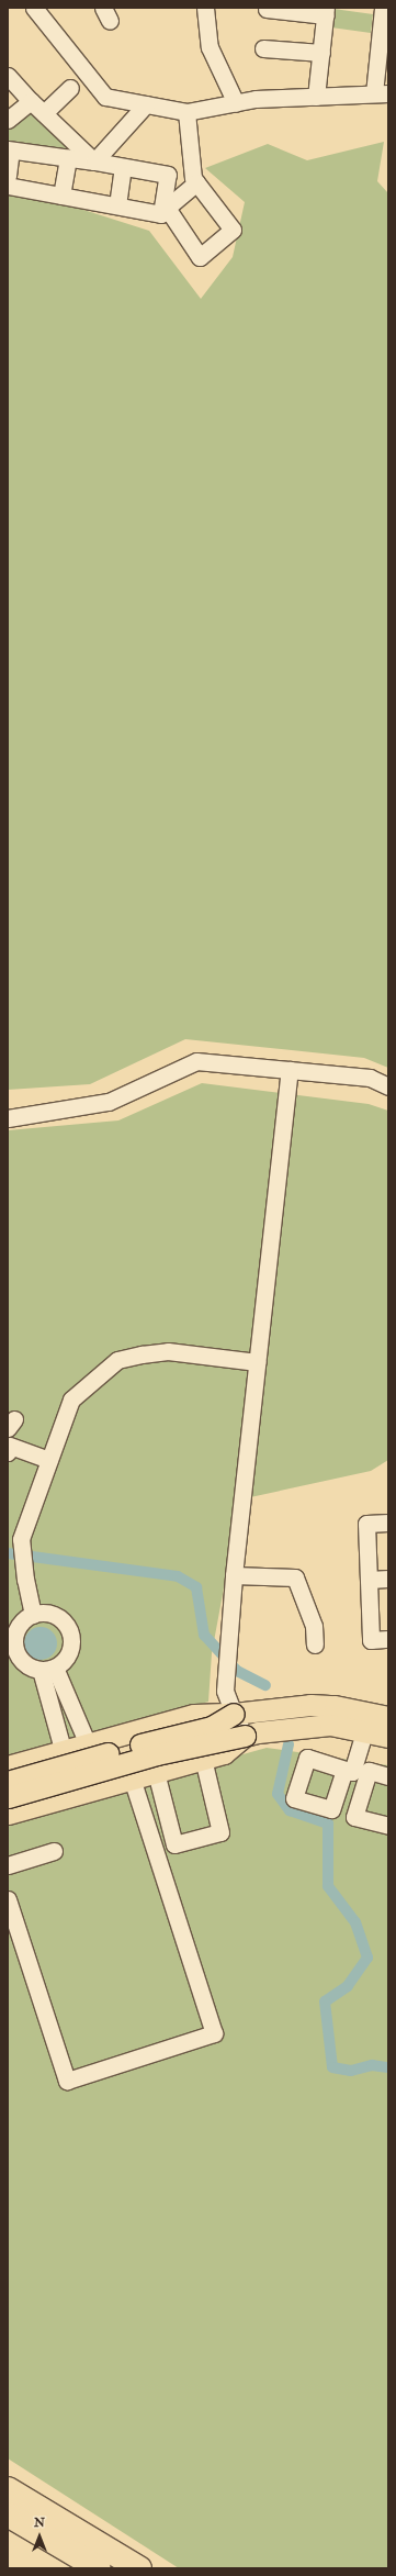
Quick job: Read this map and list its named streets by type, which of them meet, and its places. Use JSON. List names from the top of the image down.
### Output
{
  "north": "top"
}
